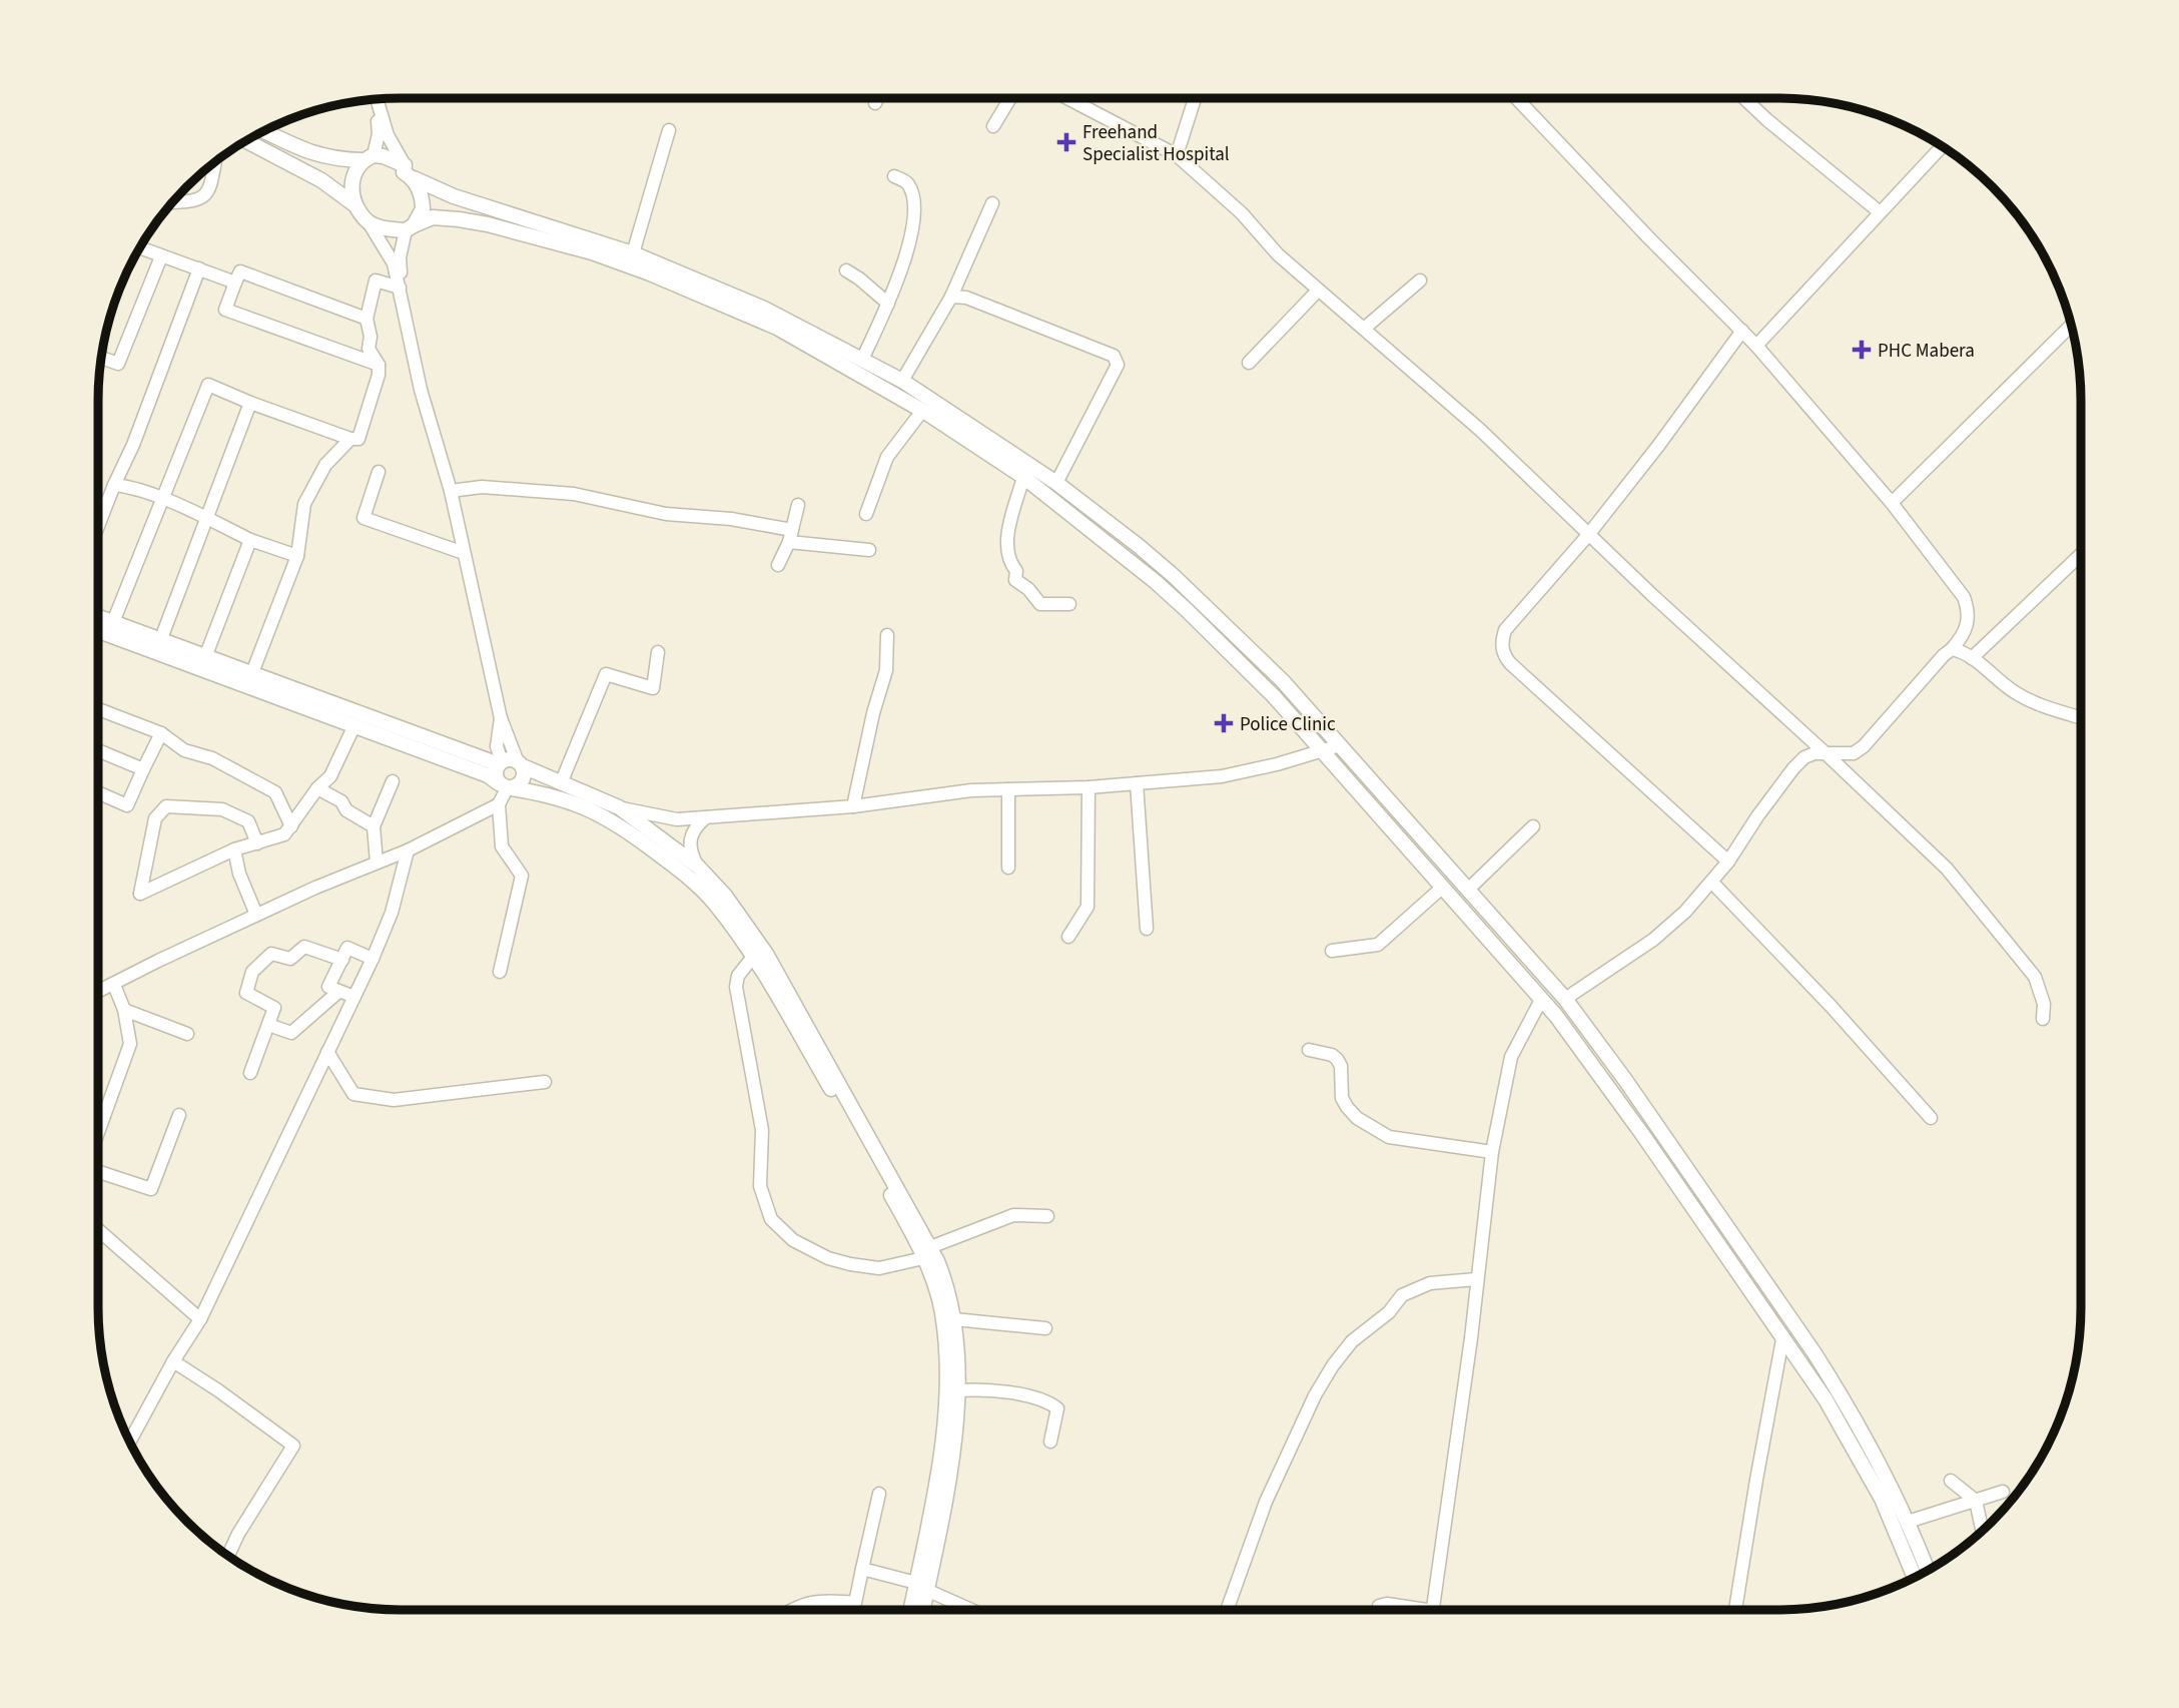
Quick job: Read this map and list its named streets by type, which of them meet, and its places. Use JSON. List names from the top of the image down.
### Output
{
  "places": {
    "health": ["Freehand Specialist Hospital", "PHC Mabera", "Police Clinic"]
  }
}
